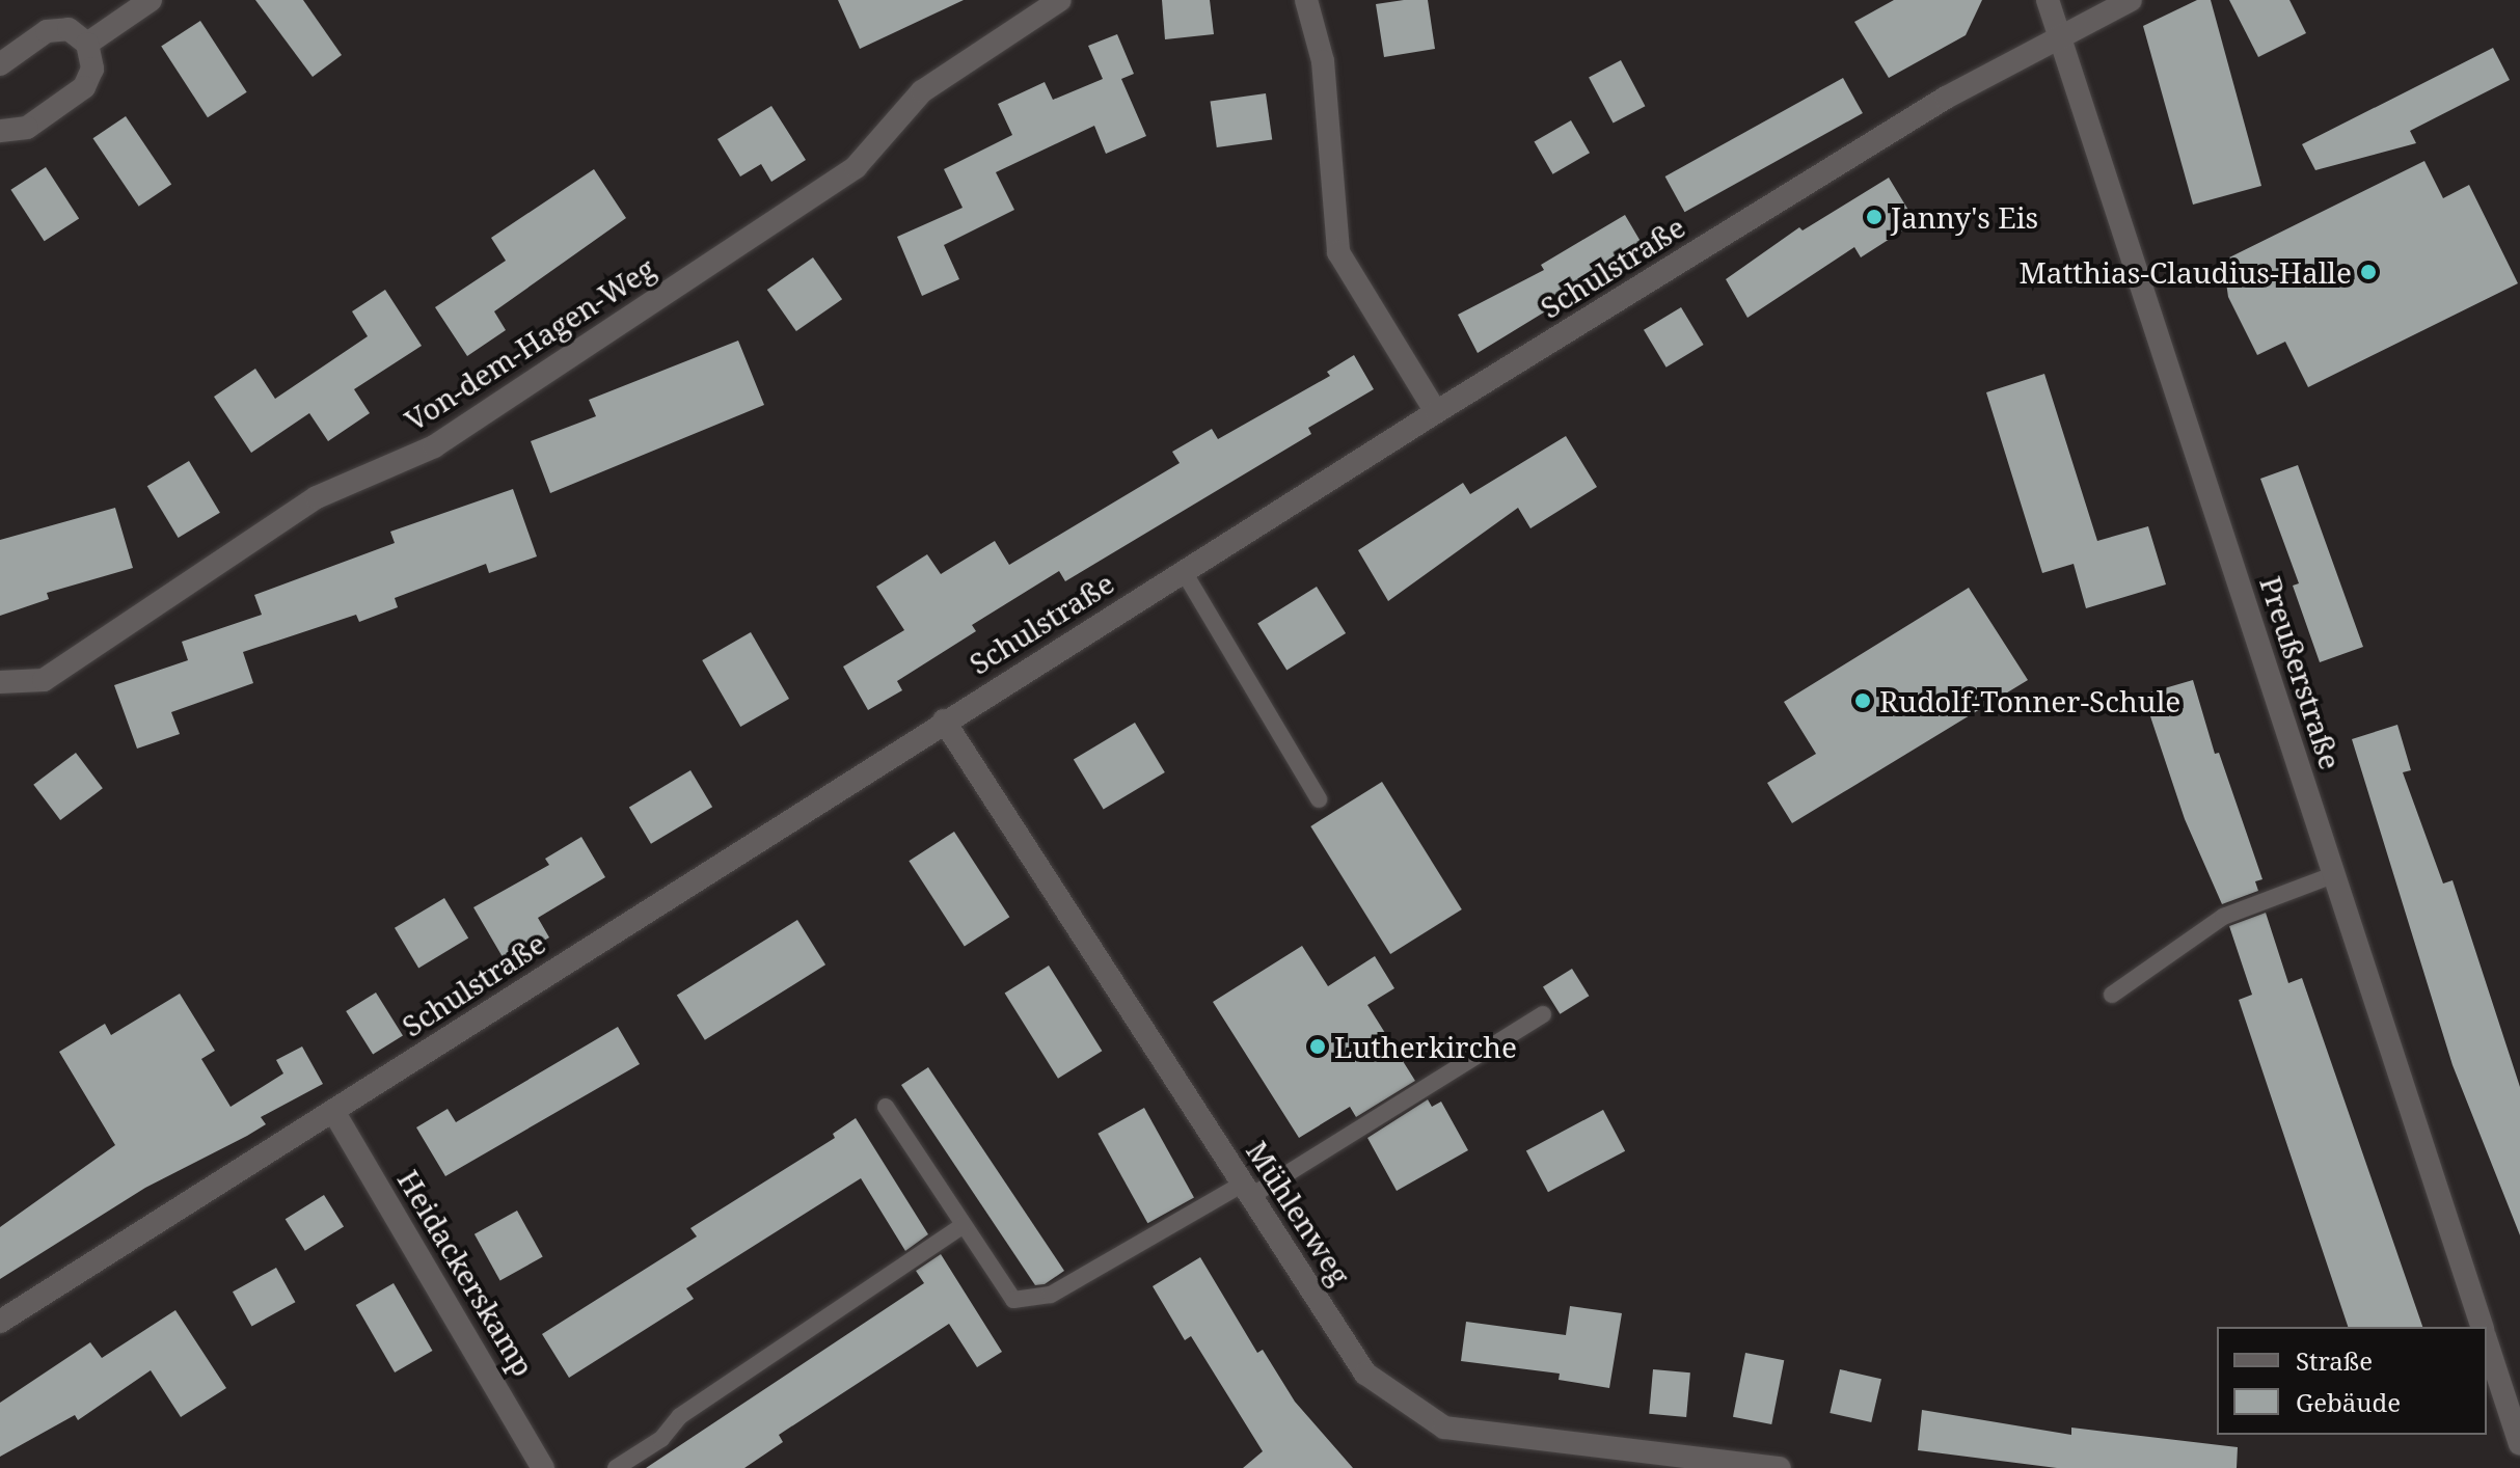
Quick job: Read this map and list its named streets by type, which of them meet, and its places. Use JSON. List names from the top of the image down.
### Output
{
  "streets": {
    "street": [
      "Schulstraße",
      "Von-dem-Hagen-Weg",
      "Preußerstraße",
      "Mühlenweg",
      "Heidackerskamp"
    ]
  },
  "crossings": [
    ["Schulstraße", "Preußerstraße"],
    ["Schulstraße", "Mühlenweg"],
    ["Schulstraße", "Heidackerskamp"]
  ],
  "places": [
    "Janny's Eis",
    "Matthias-Claudius-Halle",
    "Rudolf-Tonner-Schule",
    "Lutherkirche"
  ],
  "legend": ["Straße", "Gebäude"]
}
